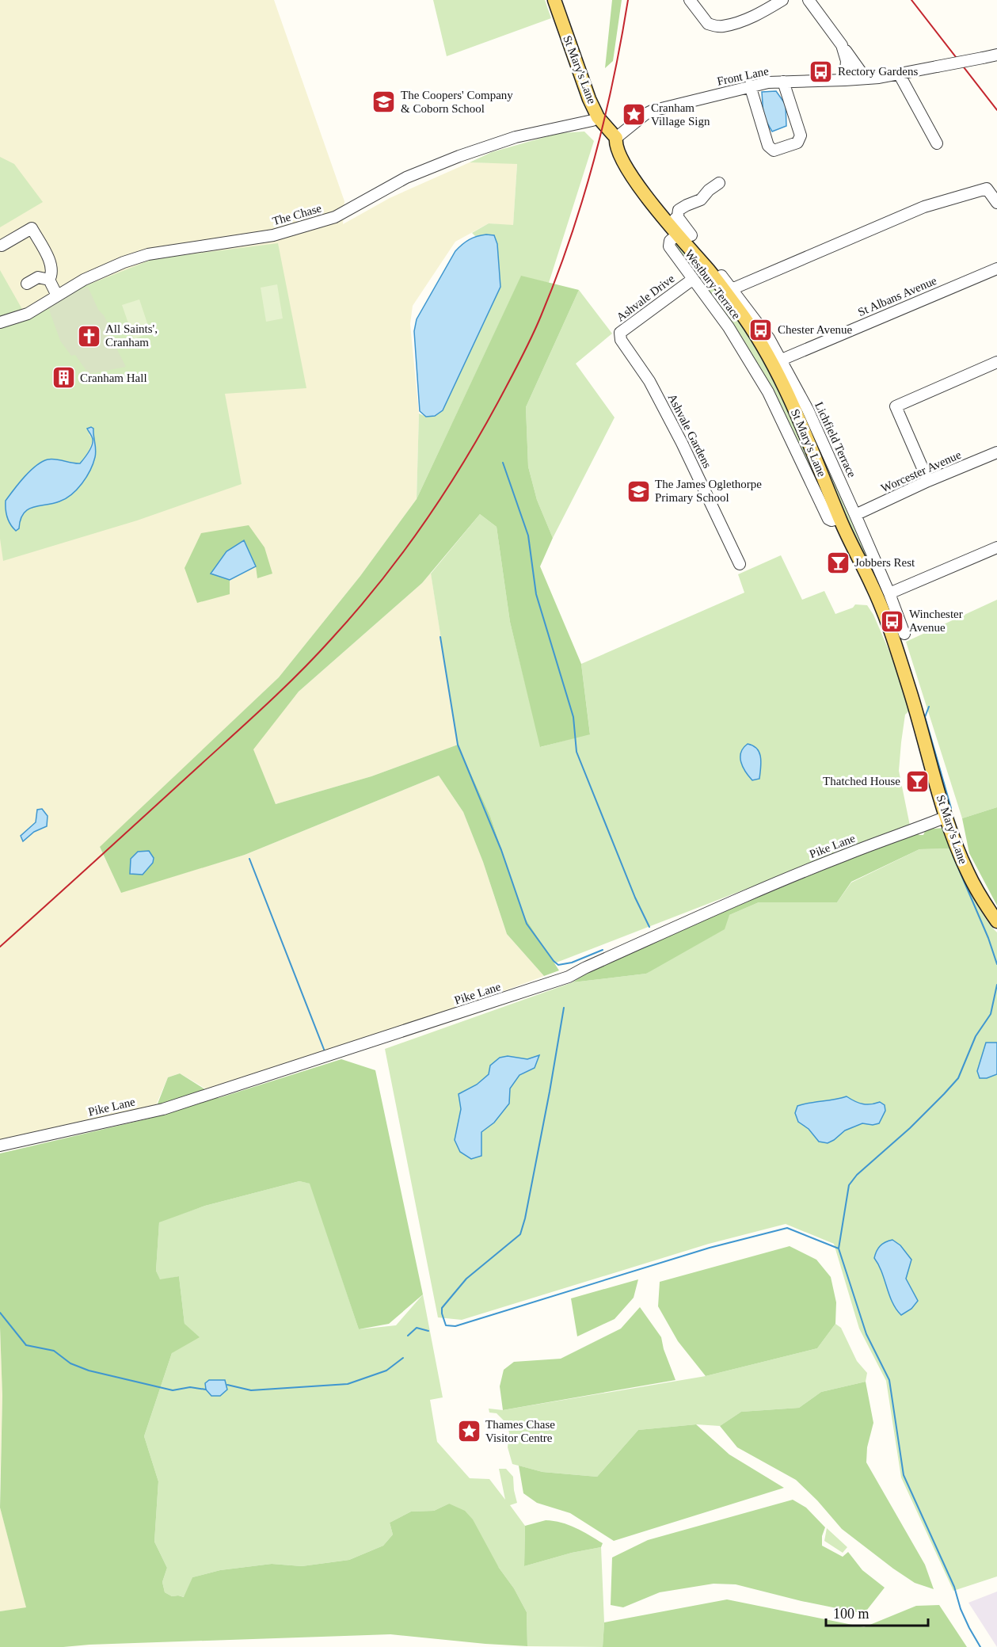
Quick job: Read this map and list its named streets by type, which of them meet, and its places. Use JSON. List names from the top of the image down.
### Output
{
  "streets": {
    "main road": ["St Mary's Lane"],
    "street": [
      "Front Lane",
      "The Chase",
      "Westbury Terrace",
      "St Albans Avenue",
      "Ashvale Drive",
      "Ashvale Gardens",
      "Lichfield Terrace",
      "Worcester Avenue",
      "Pike Lane"
    ]
  },
  "crossings": [
    ["St Mary's Lane", "Front Lane"],
    ["St Mary's Lane", "The Chase"],
    ["St Mary's Lane", "Westbury Terrace"],
    ["St Mary's Lane", "Lichfield Terrace"],
    ["St Mary's Lane", "Pike Lane"],
    ["Westbury Terrace", "Ashvale Drive"],
    ["St Albans Avenue", "Lichfield Terrace"],
    ["Ashvale Drive", "Ashvale Gardens"],
    ["Lichfield Terrace", "Worcester Avenue"]
  ],
  "places": {
    "bus stop": ["Rectory Gardens", "Chester Avenue", "Winchester Avenue"],
    "school or university": ["The Coopers' Company & Coborn School", "The James Oglethorpe Primary School"],
    "place": ["Cranham Village Sign", "Thames Chase Visitor Centre"],
    "church": ["All Saints', Cranham"],
    "building": ["Cranham Hall"],
    "bar": ["Jobbers Rest", "Thatched House"]
  },
  "scale_bar": "100 m"
}
